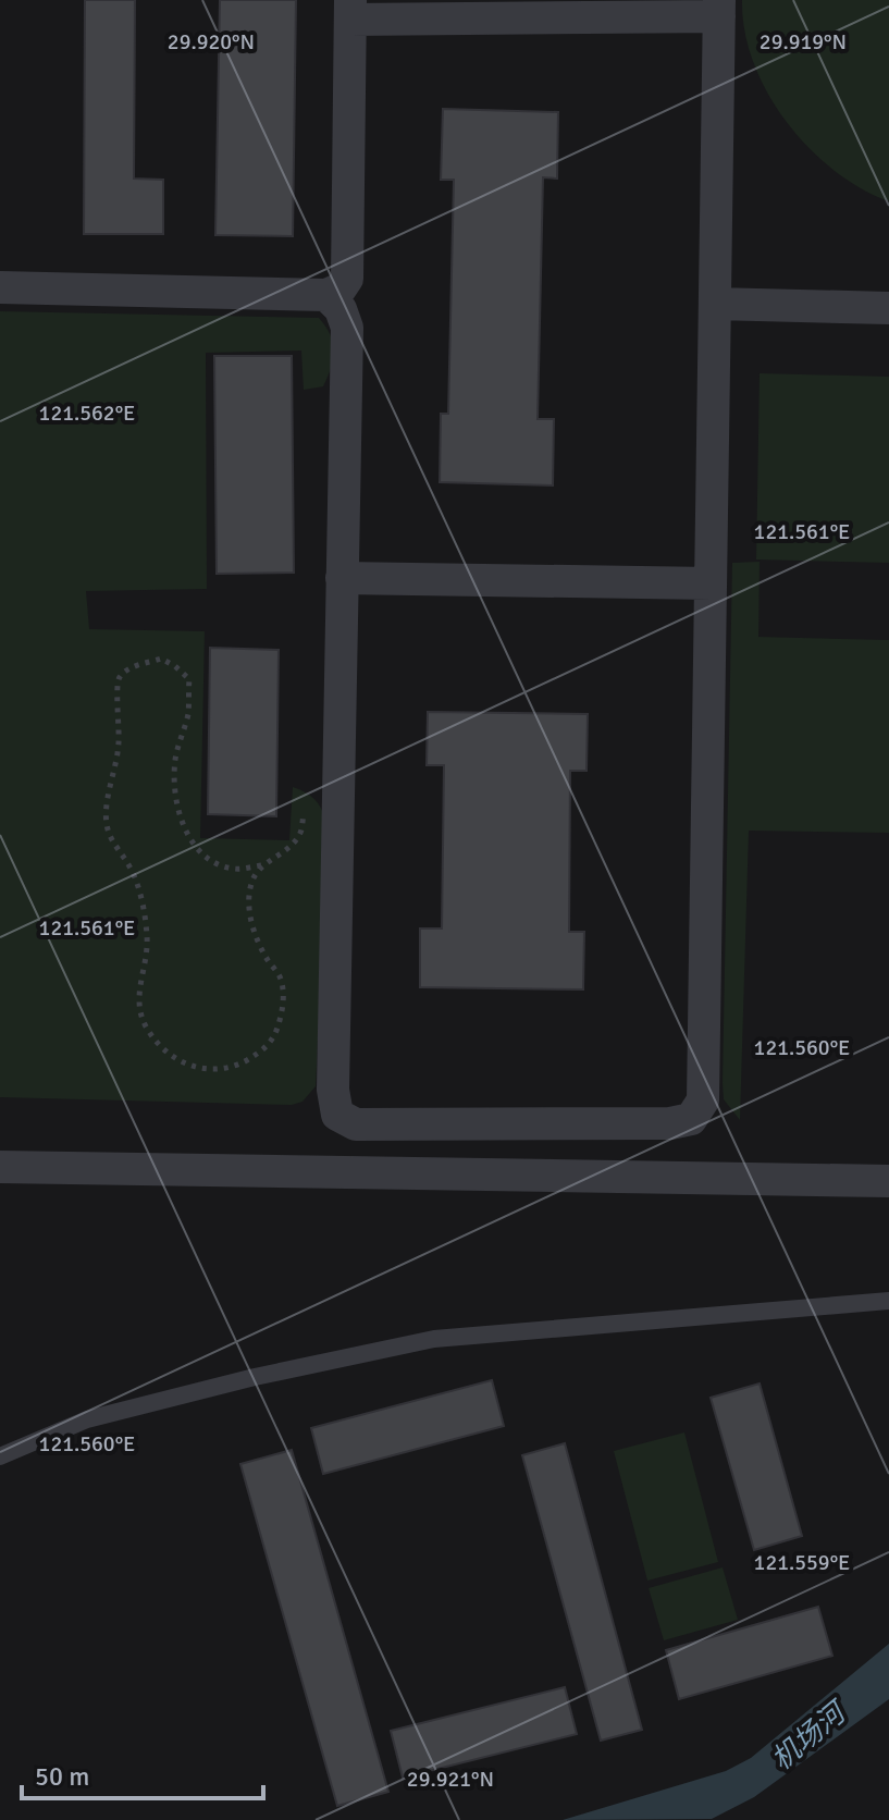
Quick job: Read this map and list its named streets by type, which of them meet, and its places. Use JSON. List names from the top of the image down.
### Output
{
  "water": ["机场河"],
  "scale_bar": "50 m",
  "coordinates": [
    "29.920°N",
    "29.919°N",
    "121.562°E",
    "121.561°E",
    "121.560°E",
    "121.559°E",
    "29.921°N"
  ]
}
